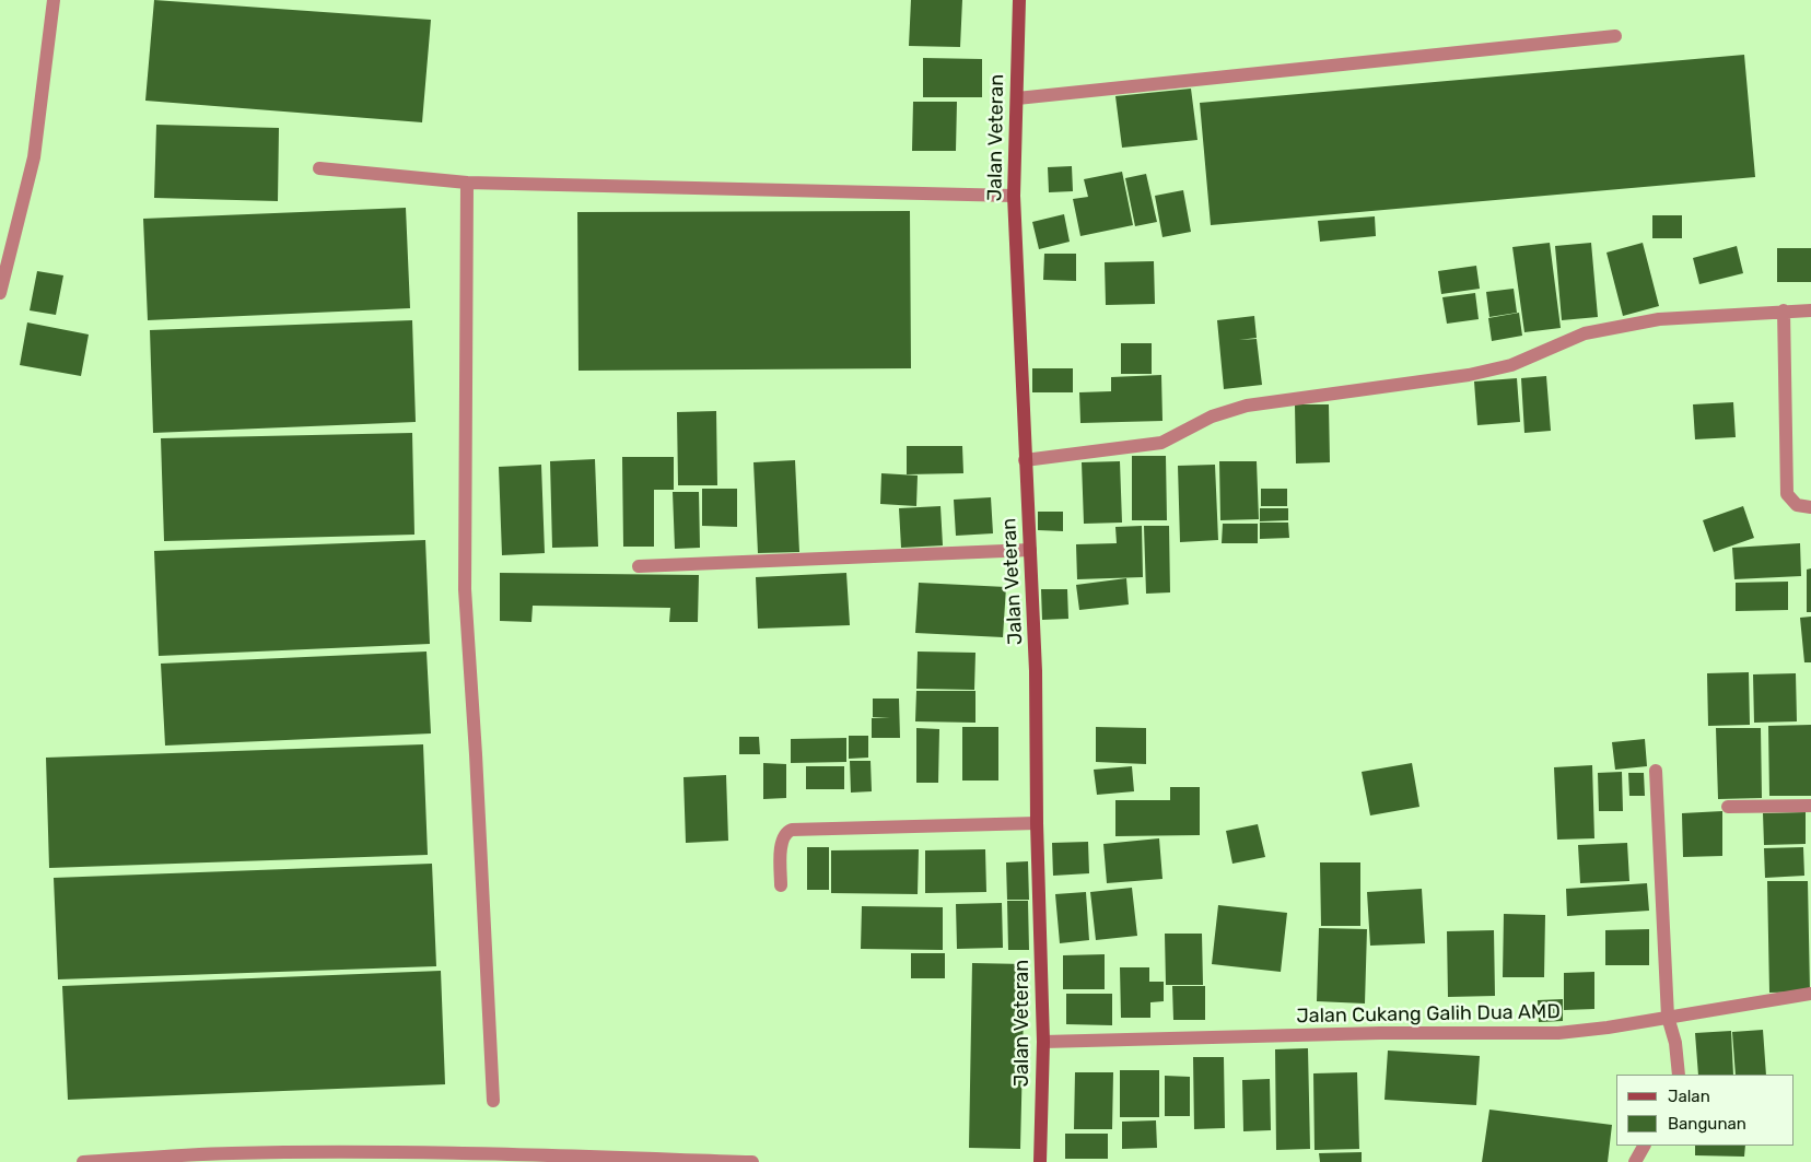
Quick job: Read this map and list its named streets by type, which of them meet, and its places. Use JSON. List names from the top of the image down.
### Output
{
  "streets": {
    "main road": ["Jalan Veteran"],
    "street": ["Jalan Cukang Galih Dua AMD"]
  },
  "crossings": [
    ["Jalan Veteran", "Jalan Cukang Galih Dua AMD"]
  ],
  "legend": ["Jalan", "Bangunan"]
}
